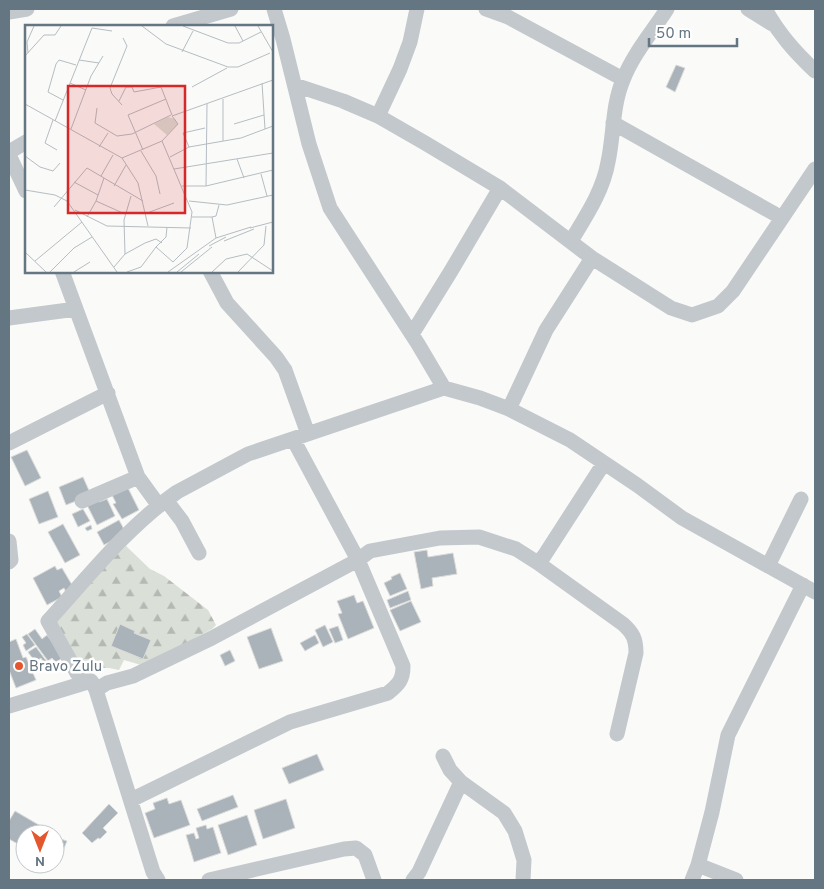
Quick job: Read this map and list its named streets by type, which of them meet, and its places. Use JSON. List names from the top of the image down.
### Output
{
  "places": ["Bravo Zulu"],
  "scale_bar": "50 m",
  "north": "bottom"
}
